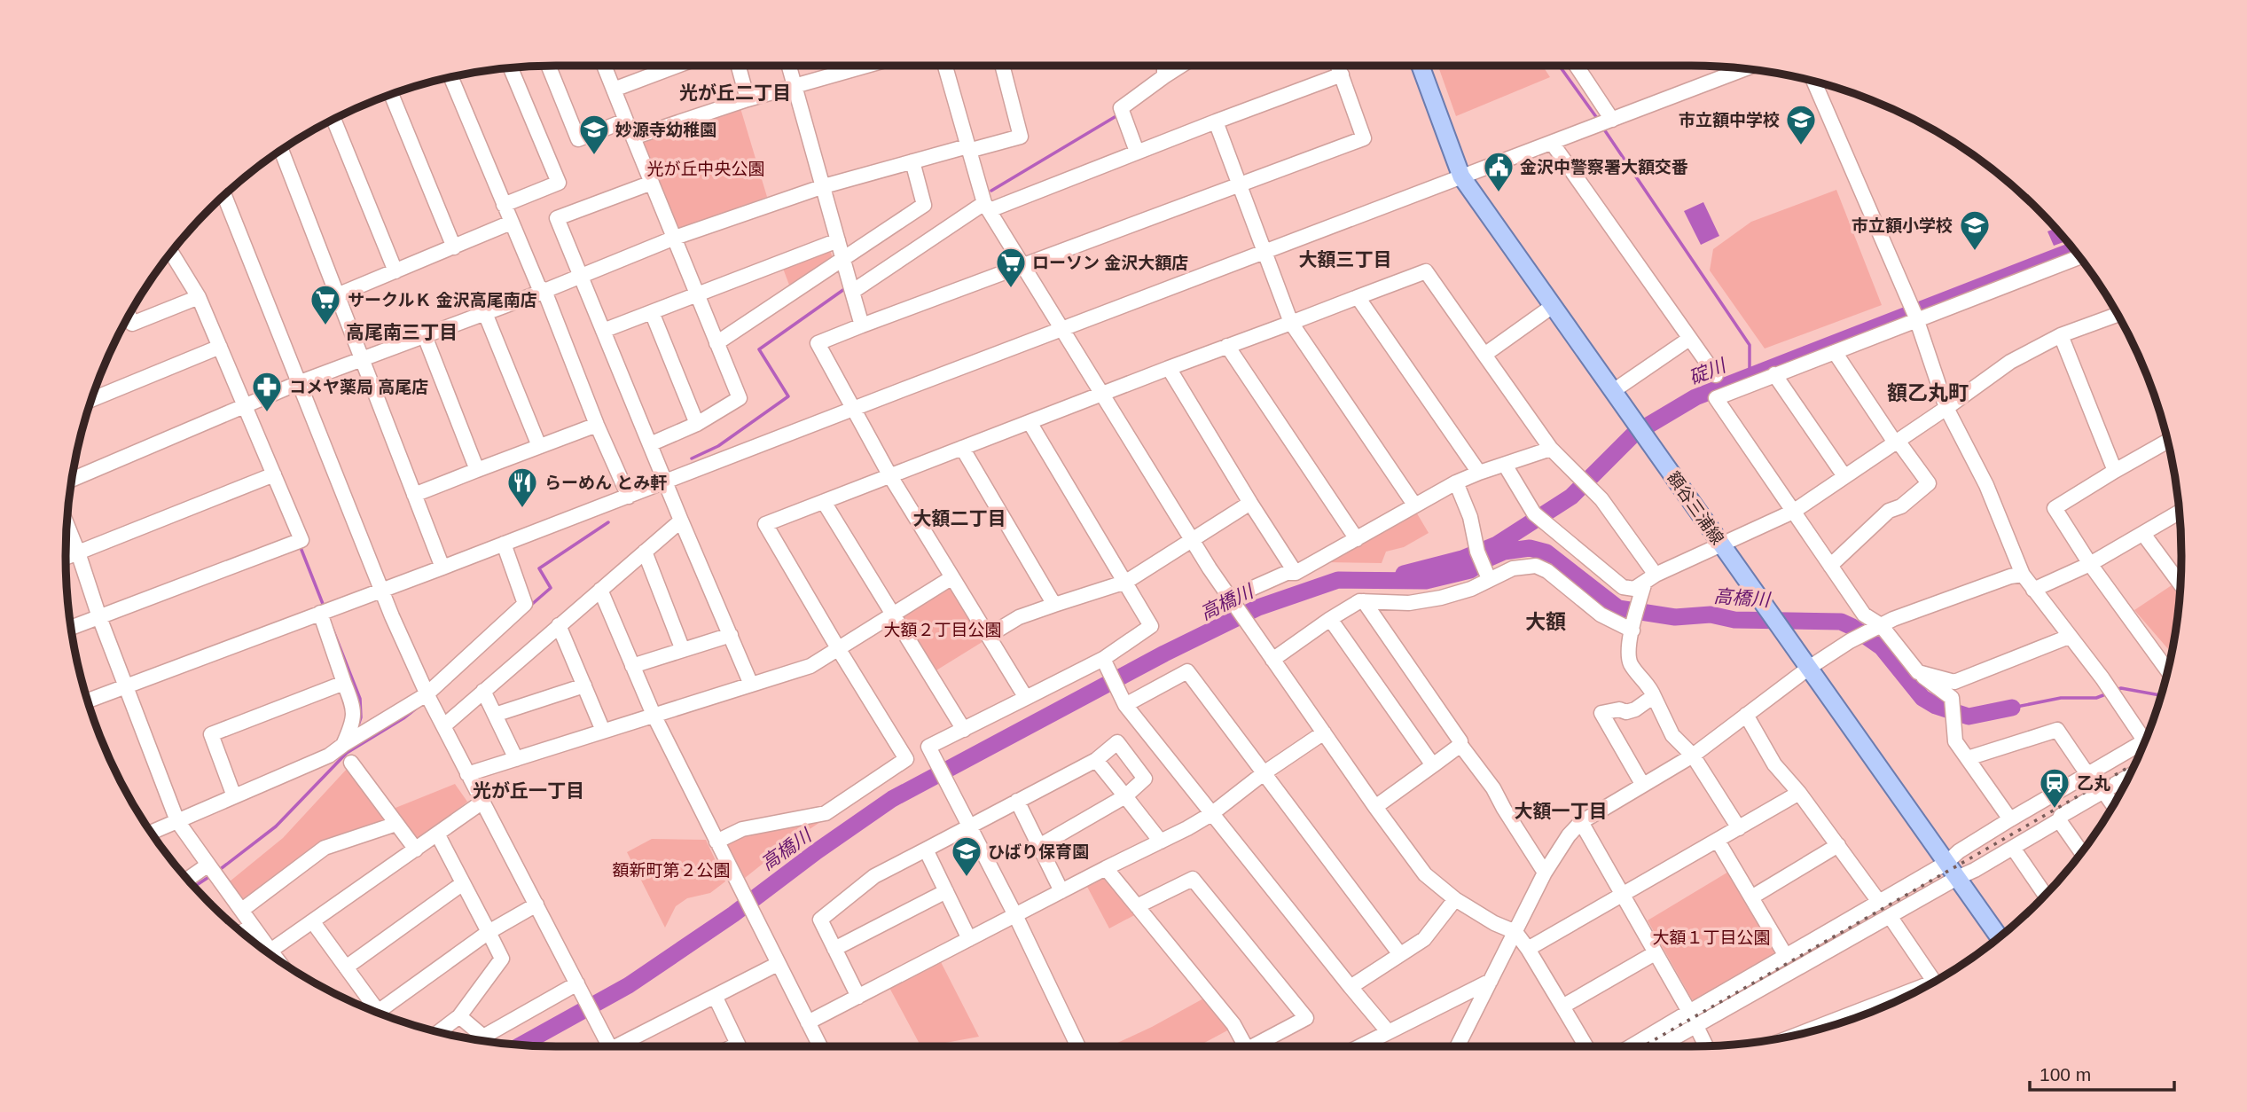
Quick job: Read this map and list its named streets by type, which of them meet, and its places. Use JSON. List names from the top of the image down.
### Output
{
  "streets": {
    "main road": ["額谷三浦線"]
  },
  "districts": [
    "光が丘二丁目",
    "大額三丁目",
    "高尾南三丁目",
    "額乙丸町",
    "大額二丁目",
    "大額",
    "光が丘一丁目",
    "大額一丁目"
  ],
  "water": ["碇川", "高橋川"],
  "parks": [
    "光が丘中央公園",
    "大額２丁目公園",
    "額新町第２公園",
    "大額１丁目公園"
  ],
  "places": {
    "school or university": [
      "市立額中学校",
      "妙源寺幼稚園",
      "市立額小学校",
      "ひばり保育園"
    ],
    "public building": ["金沢中警察署大額交番"],
    "supermarket": ["ローソン 金沢大額店", "サークルＫ 金沢高尾南店"],
    "pharmacy": ["コメヤ薬局 高尾店"],
    "restaurant": ["らーめん とみ軒"],
    "station": ["乙丸"]
  },
  "scale_bar": "100 m"
}
